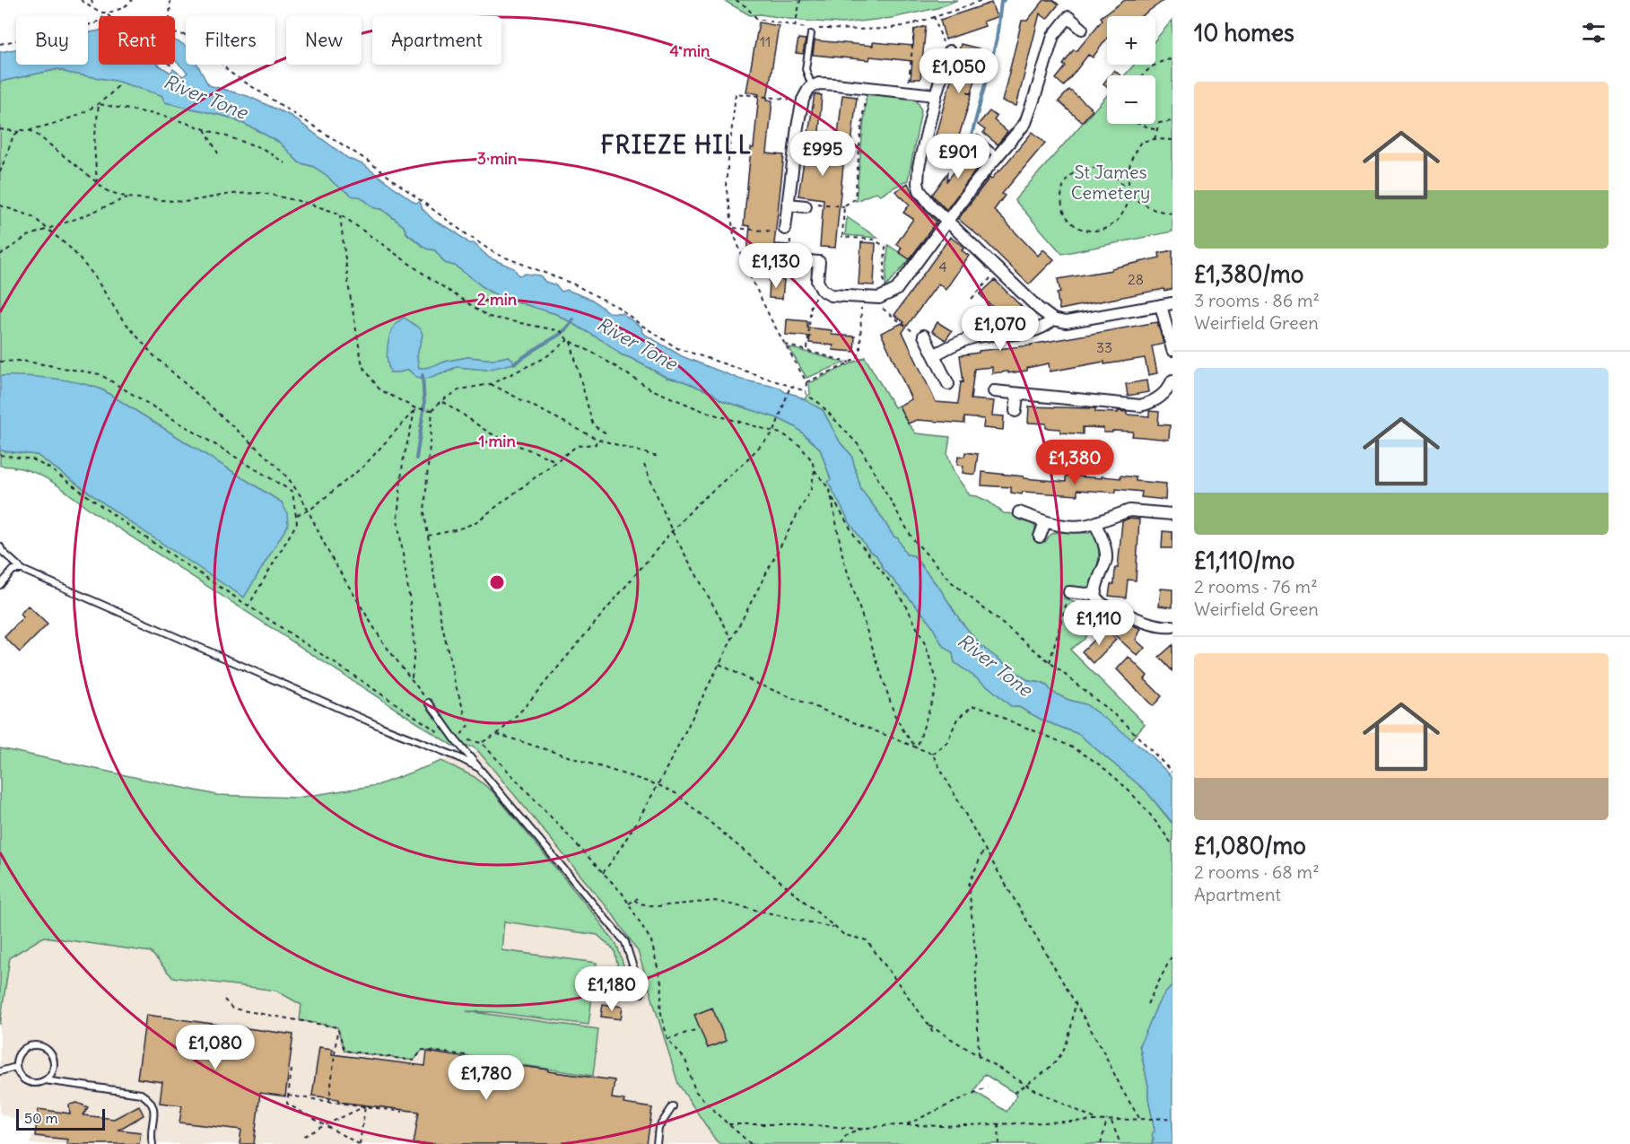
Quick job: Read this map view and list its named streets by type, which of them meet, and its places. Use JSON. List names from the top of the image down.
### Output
{
  "districts": ["FRIEZE HILL"],
  "water": ["River Tone"],
  "parks": ["St James Cemetery"],
  "house_numbers": [
    "11",
    "4",
    "28",
    "33"
  ],
  "scale_bar": "50 m",
  "page": {
    "heading": "10 homes",
    "map_buttons": ["+", "−"],
    "chip": [
      "Buy",
      "Rent",
      "Filters",
      "New",
      "Apartment"
    ],
    "price": [
      "£1,050",
      "£995",
      "£901",
      "£1,130",
      "£1,070",
      "£1,380",
      "£1,110",
      "£1,180",
      "£1,080",
      "£1,780"
    ],
    "list": [
      {
        "name": "£1,380/mo",
        "note": "3 rooms · 86 m² · Weirfield Green"
      },
      {
        "name": "£1,110/mo",
        "note": "2 rooms · 76 m² · Weirfield Green"
      },
      {
        "name": "£1,080/mo",
        "note": "2 rooms · 68 m² · Apartment"
      }
    ],
    "scale": "50 m"
  },
  "rings": [
    "4 min",
    "3 min",
    "2 min",
    "1 min"
  ]
}
